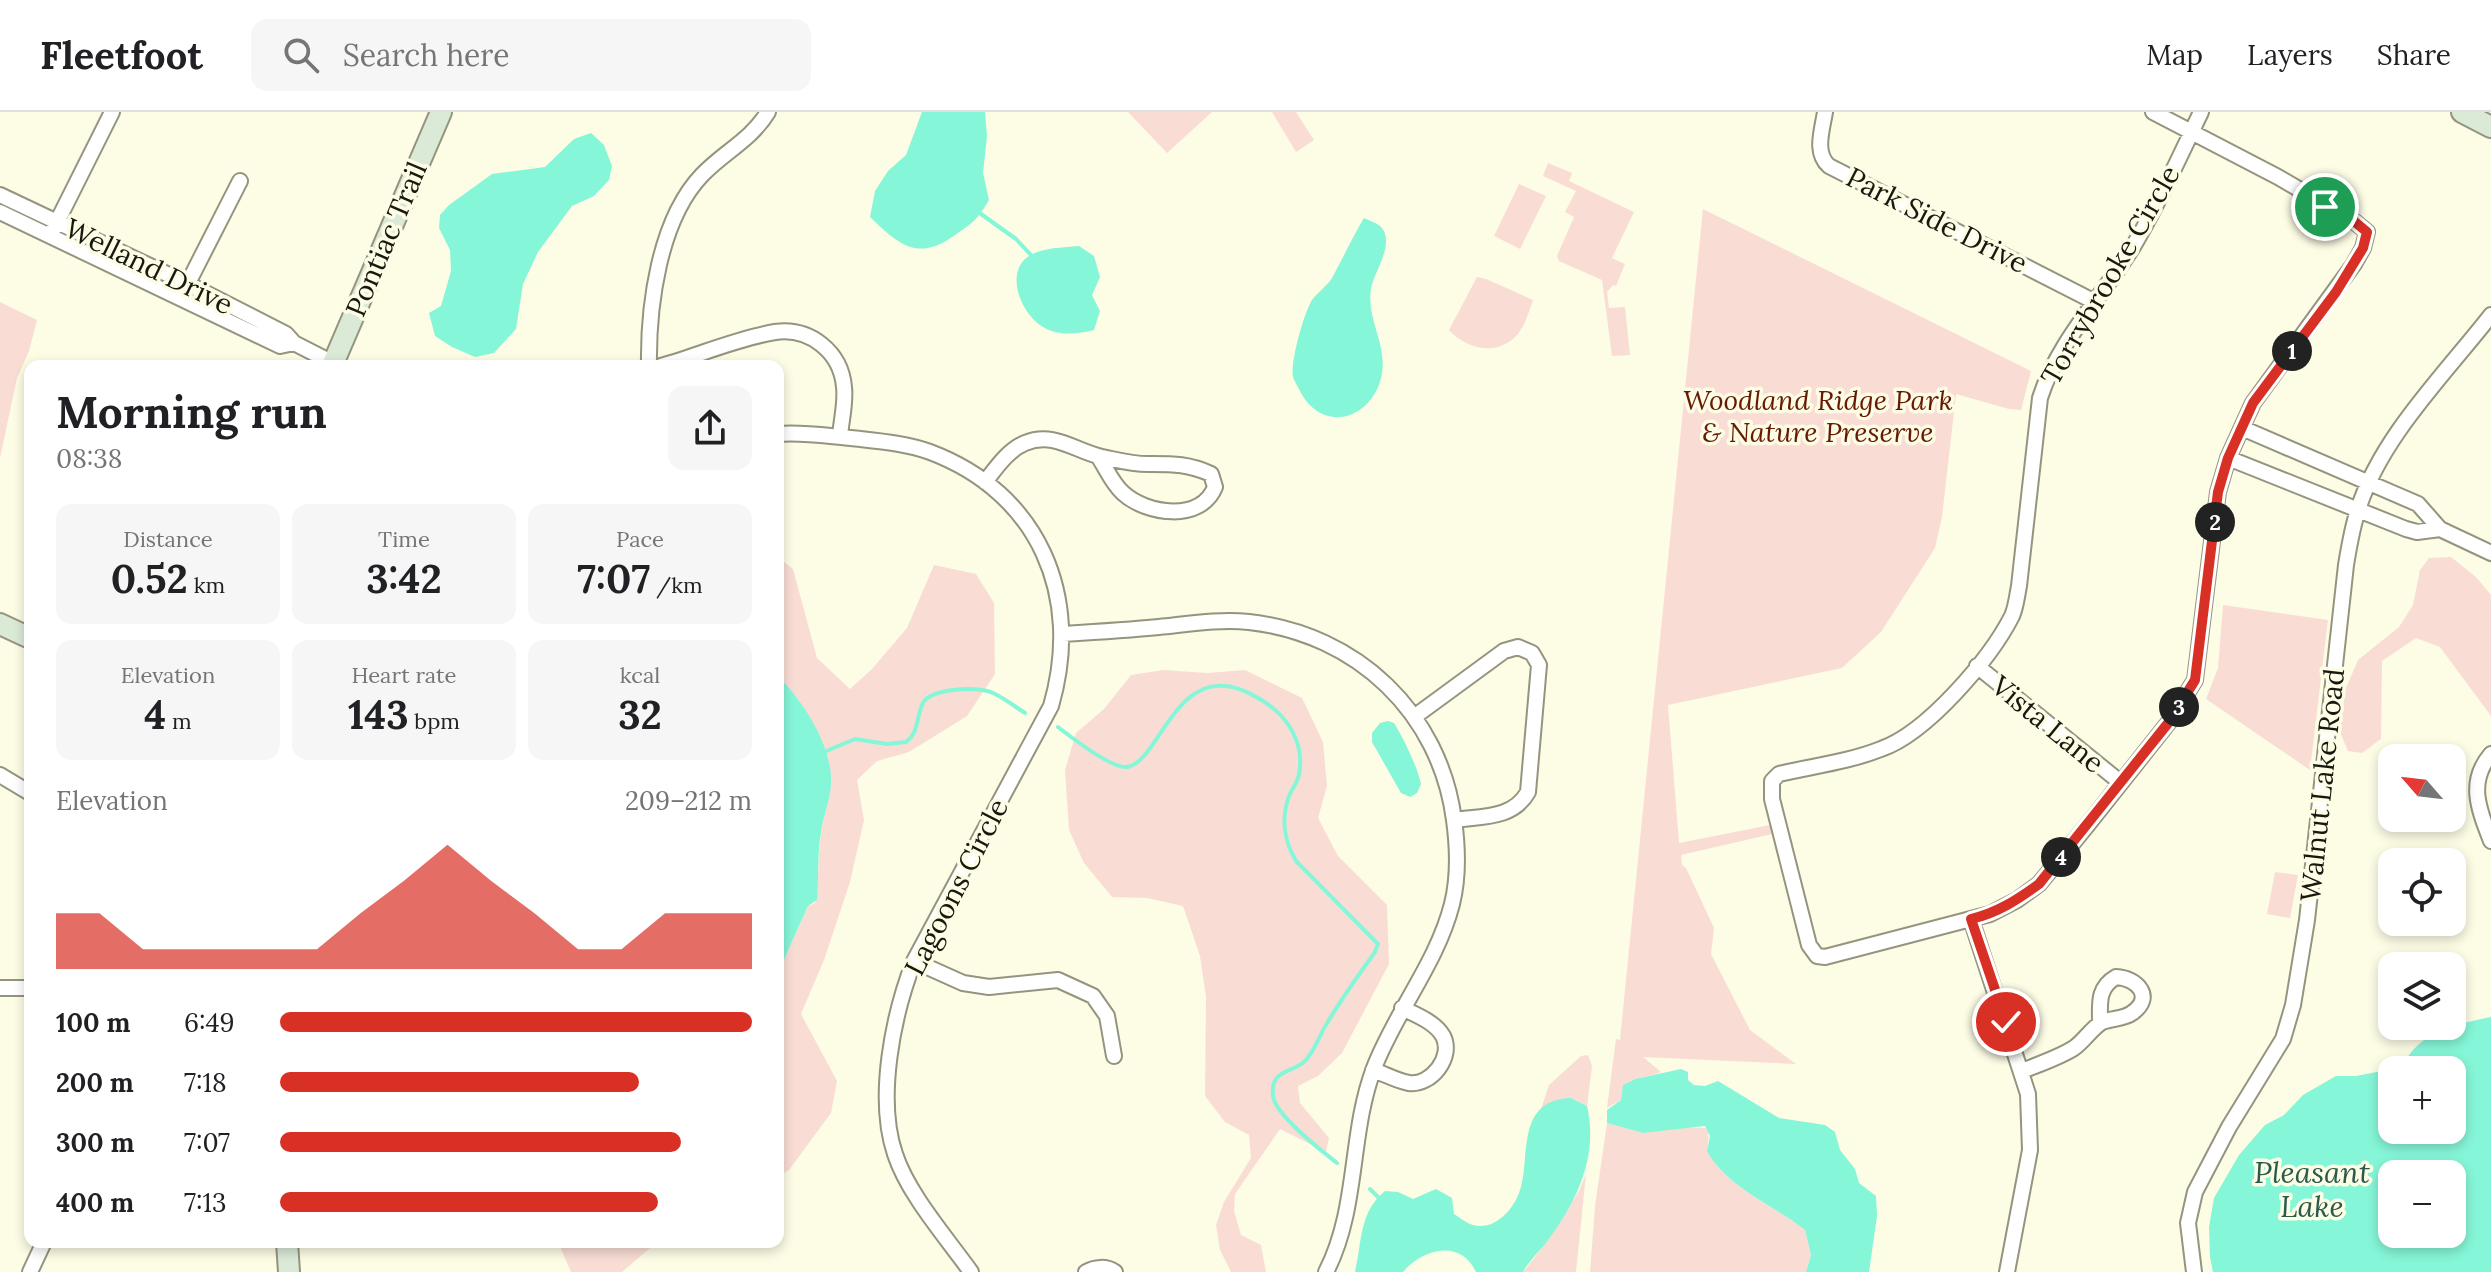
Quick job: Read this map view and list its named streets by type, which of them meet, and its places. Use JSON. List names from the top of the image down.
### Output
{
  "streets": {
    "main road": ["Pontiac Trail"],
    "street": [
      "Park Side Drive",
      "Welland Drive",
      "Torrybrooke Circle",
      "Vista Lane",
      "Walnut Lake Road",
      "Lagoons Circle"
    ]
  },
  "crossings": [
    ["Park Side Drive", "Torrybrooke Circle"],
    ["Torrybrooke Circle", "Vista Lane"]
  ],
  "water": ["Pleasant Lake"],
  "parks": ["Woodland Ridge Park & Nature Preserve"],
  "north": "top left",
  "page": {
    "header": "Fleetfoot",
    "search": "Search here",
    "nav": ["Map", "Layers", "Share"],
    "pins": [
      "1",
      "2",
      "3",
      "4"
    ],
    "heading": ["Morning run", "08:38"],
    "stats": [
      ["Distance", "0.52 km"],
      ["Time", "3:42"],
      ["Pace", "7:07 /km"],
      ["Elevation", "4 m"],
      ["Heart rate", "143 bpm"],
      ["kcal", "32"]
    ],
    "map_buttons": ["+", "−"],
    "chart": ["Elevation", "209–212 m"],
    "list": [
      {
        "name": "100 m",
        "note": "6:49"
      },
      {
        "name": "200 m",
        "note": "7:18"
      },
      {
        "name": "300 m",
        "note": "7:07"
      },
      {
        "name": "400 m",
        "note": "7:13"
      }
    ]
  }
}
